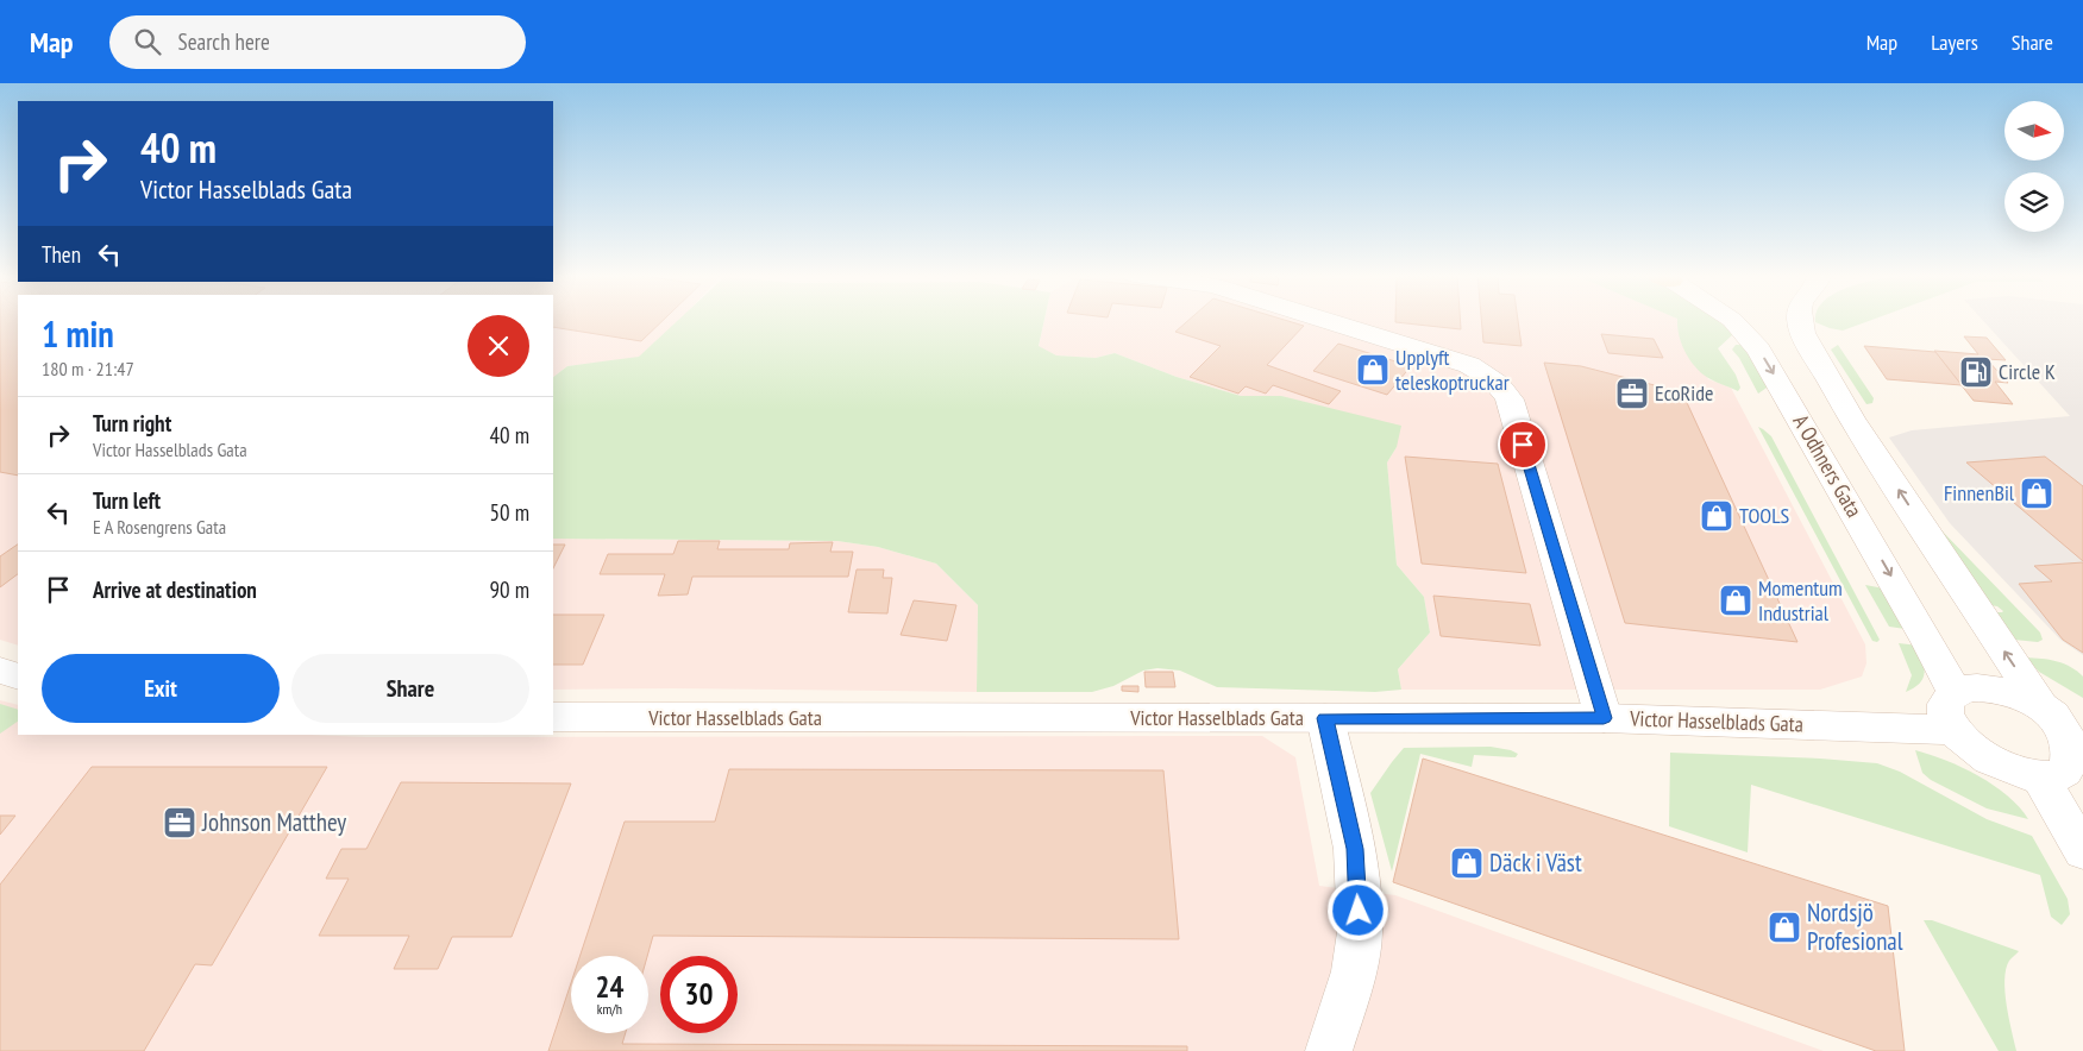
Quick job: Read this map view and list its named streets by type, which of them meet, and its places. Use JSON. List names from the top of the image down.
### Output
{
  "streets": {
    "street": ["A Odhners Gata", "Victor Hasselblads Gata"]
  },
  "places": {
    "shop": [
      "Upplyft teleskoptruckar",
      "FinnenBil",
      "TOOLS",
      "Momentum Industrial",
      "Däck i Väst",
      "Nordsjö Profesional"
    ],
    "fuel station": ["Circle K"],
    "office": ["EcoRide", "Johnson Matthey"]
  },
  "north": "right",
  "page": {
    "header": "Map",
    "search": "Search here",
    "nav": ["Map", "Layers", "Share"],
    "turn": ["40 m", "Victor Hasselblads Gata"],
    "then": "Then",
    "heading": ["1 min", "180 m · 21:47"],
    "list": [
      {
        "name": "Turn right",
        "note": "Victor Hasselblads Gata",
        "value": "40 m"
      },
      {
        "name": "Turn left",
        "note": "E A Rosengrens Gata",
        "value": "50 m"
      },
      {
        "name": "Arrive at destination",
        "value": "90 m"
      }
    ],
    "buttons": ["Exit", "Share"],
    "speed": "24 km/h",
    "limit": "30"
  }
}
